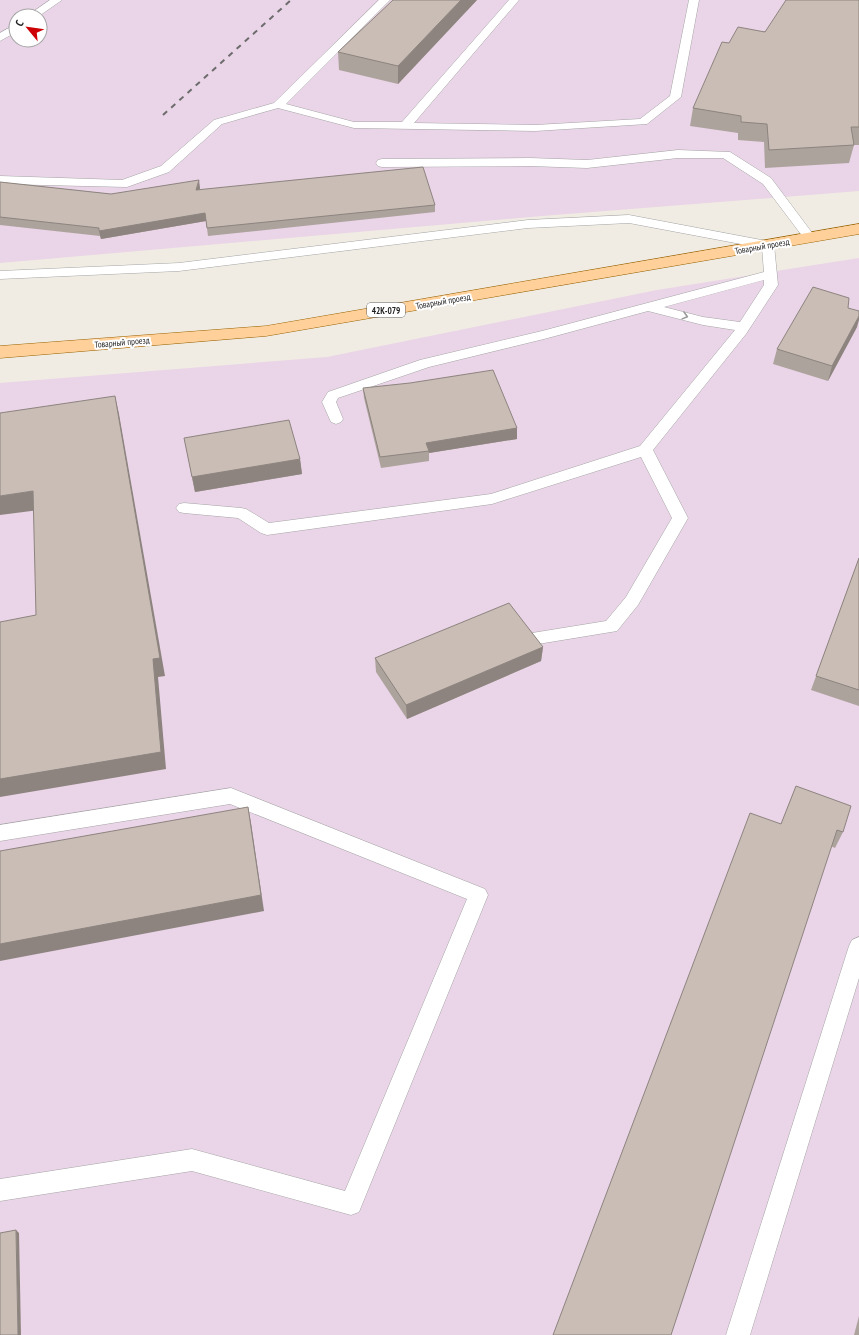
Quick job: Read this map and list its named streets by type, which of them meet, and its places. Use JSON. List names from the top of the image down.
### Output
{
  "streets": {
    "main road": ["Товарный проезд", "42К-079"]
  },
  "north": "top left"
}
